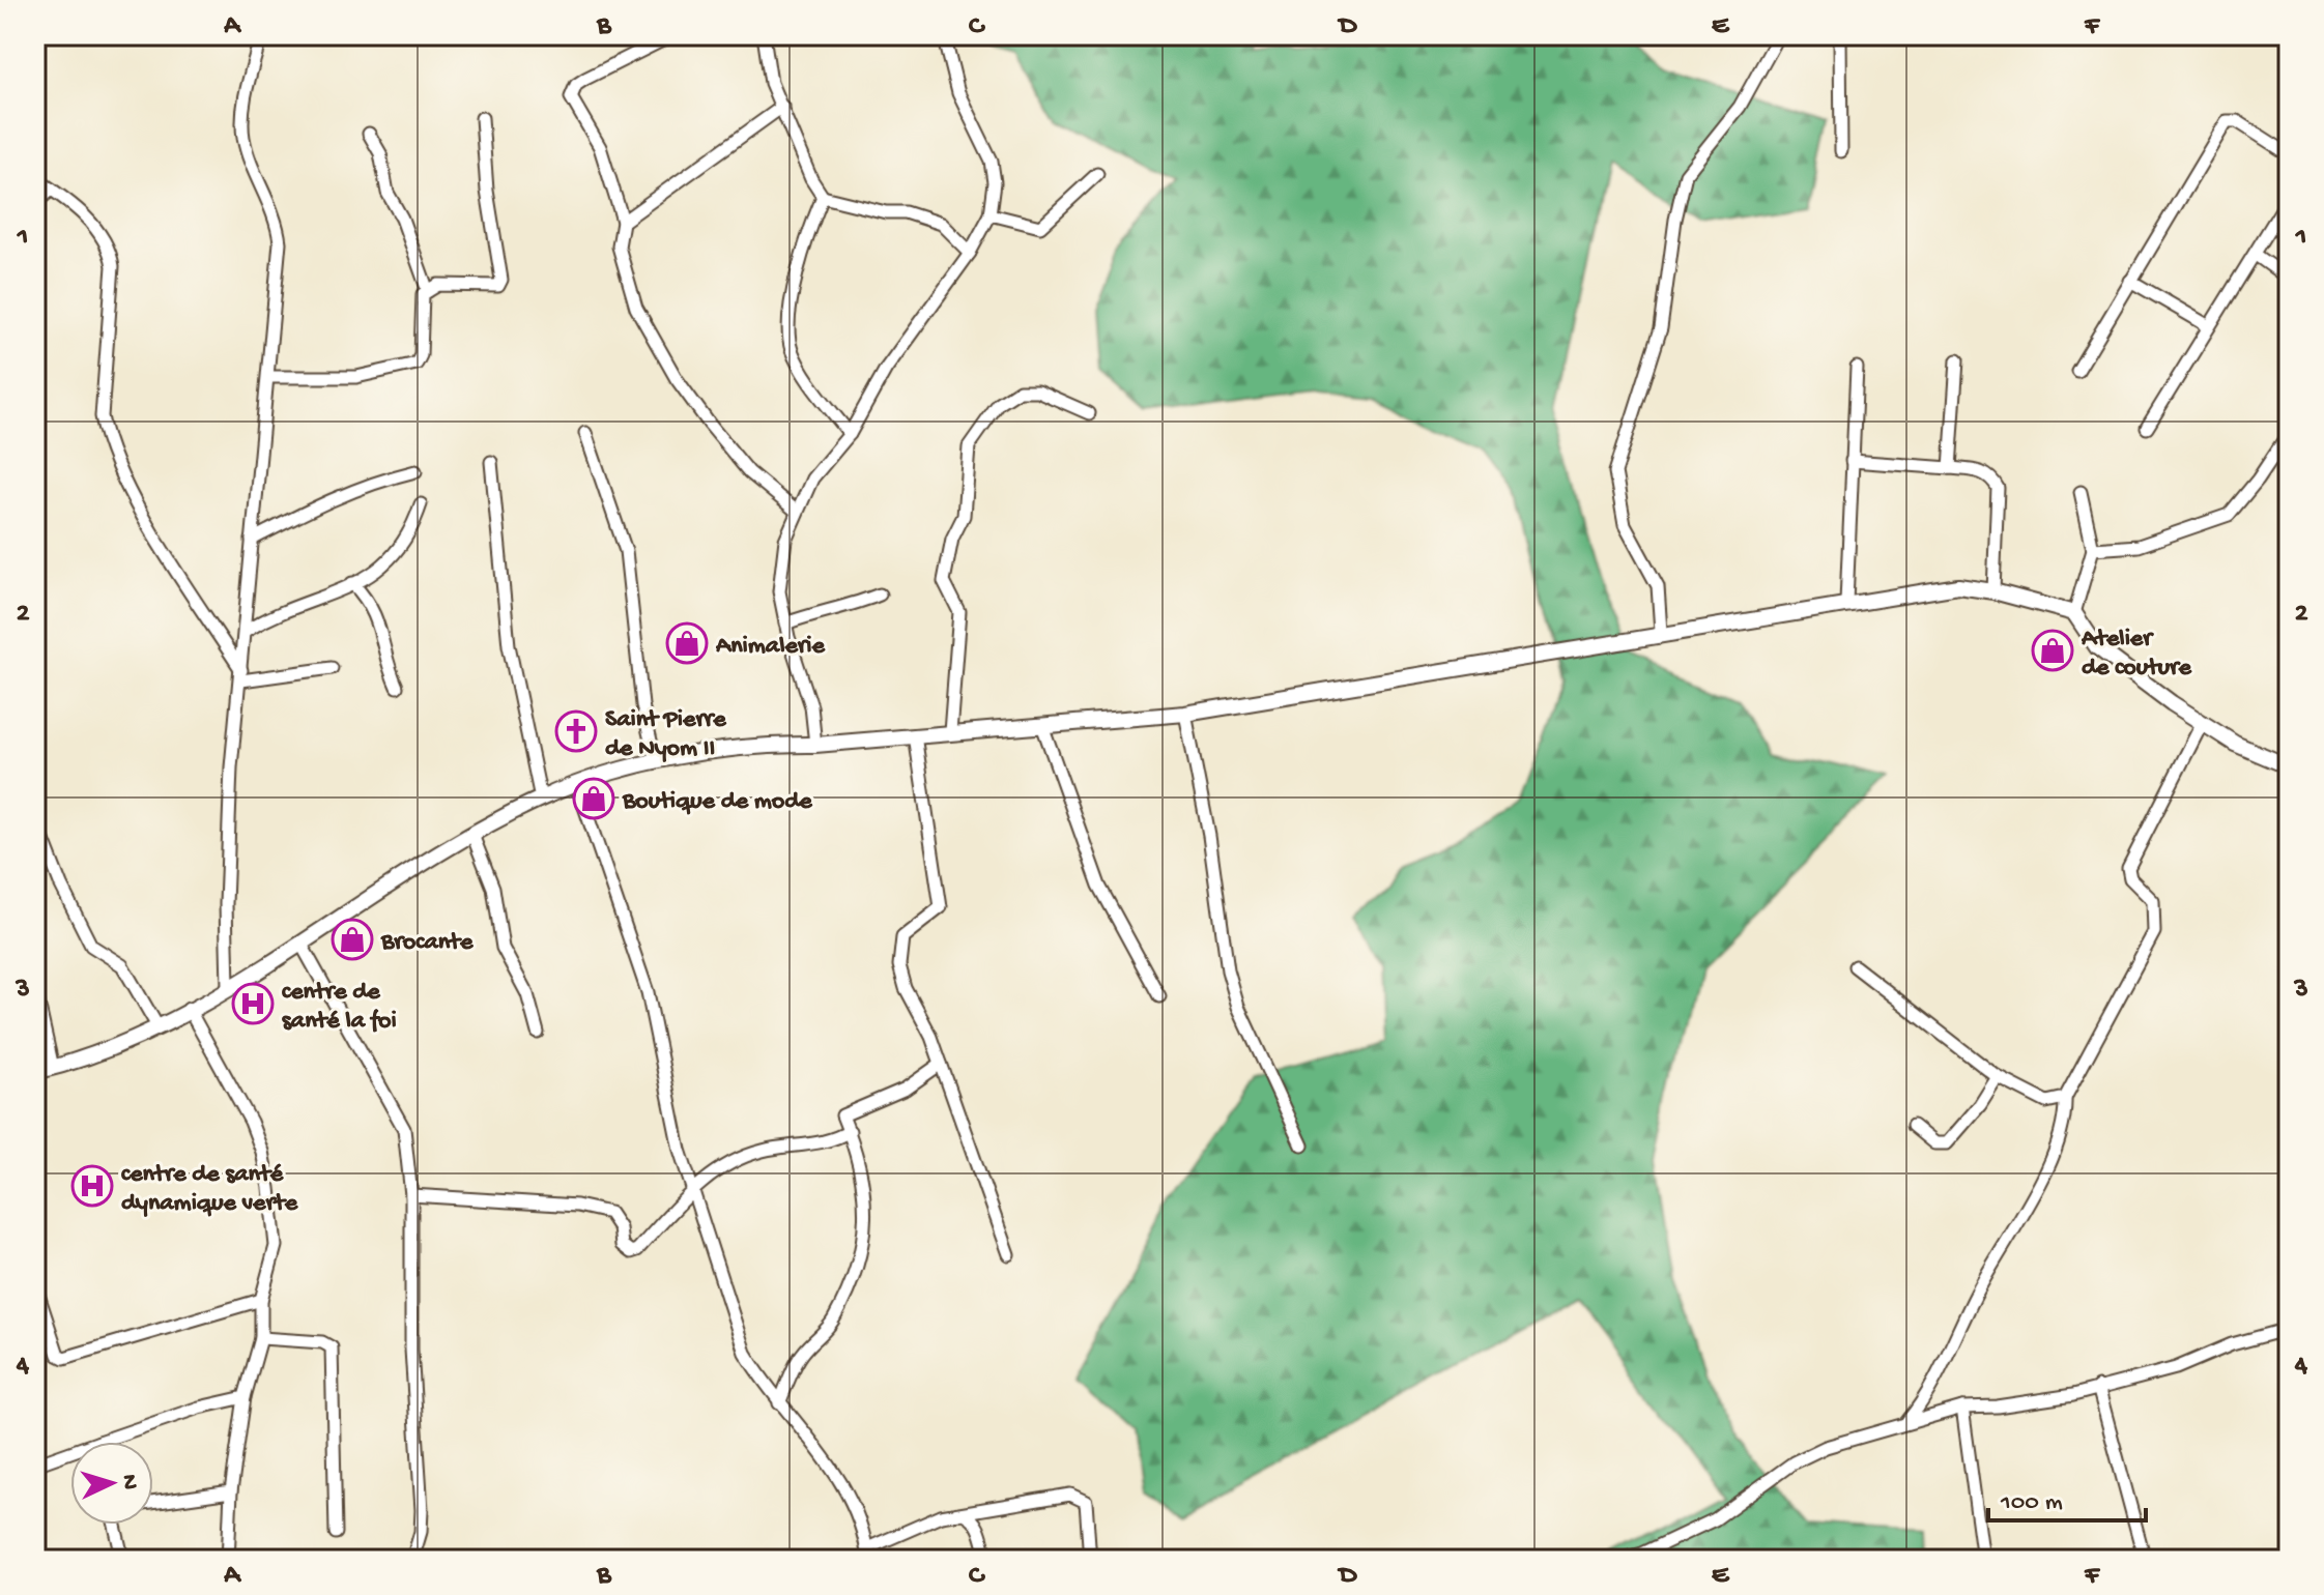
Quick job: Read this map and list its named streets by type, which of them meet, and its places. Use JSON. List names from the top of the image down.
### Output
{
  "places": {
    "shop": [
      "Animalerie",
      "Atelier de couture",
      "Boutique de mode",
      "Brocante"
    ],
    "church": ["Saint Pierre de Nyom II"],
    "hospital": ["centre de santé la foi", "centre de santé dynamique verte"]
  },
  "scale_bar": "100 m",
  "north": "right",
  "grid": {
    "columns": [
      "A",
      "B",
      "C",
      "D",
      "E",
      "F"
    ],
    "rows": [
      "1",
      "2",
      "3",
      "4"
    ]
  }
}
